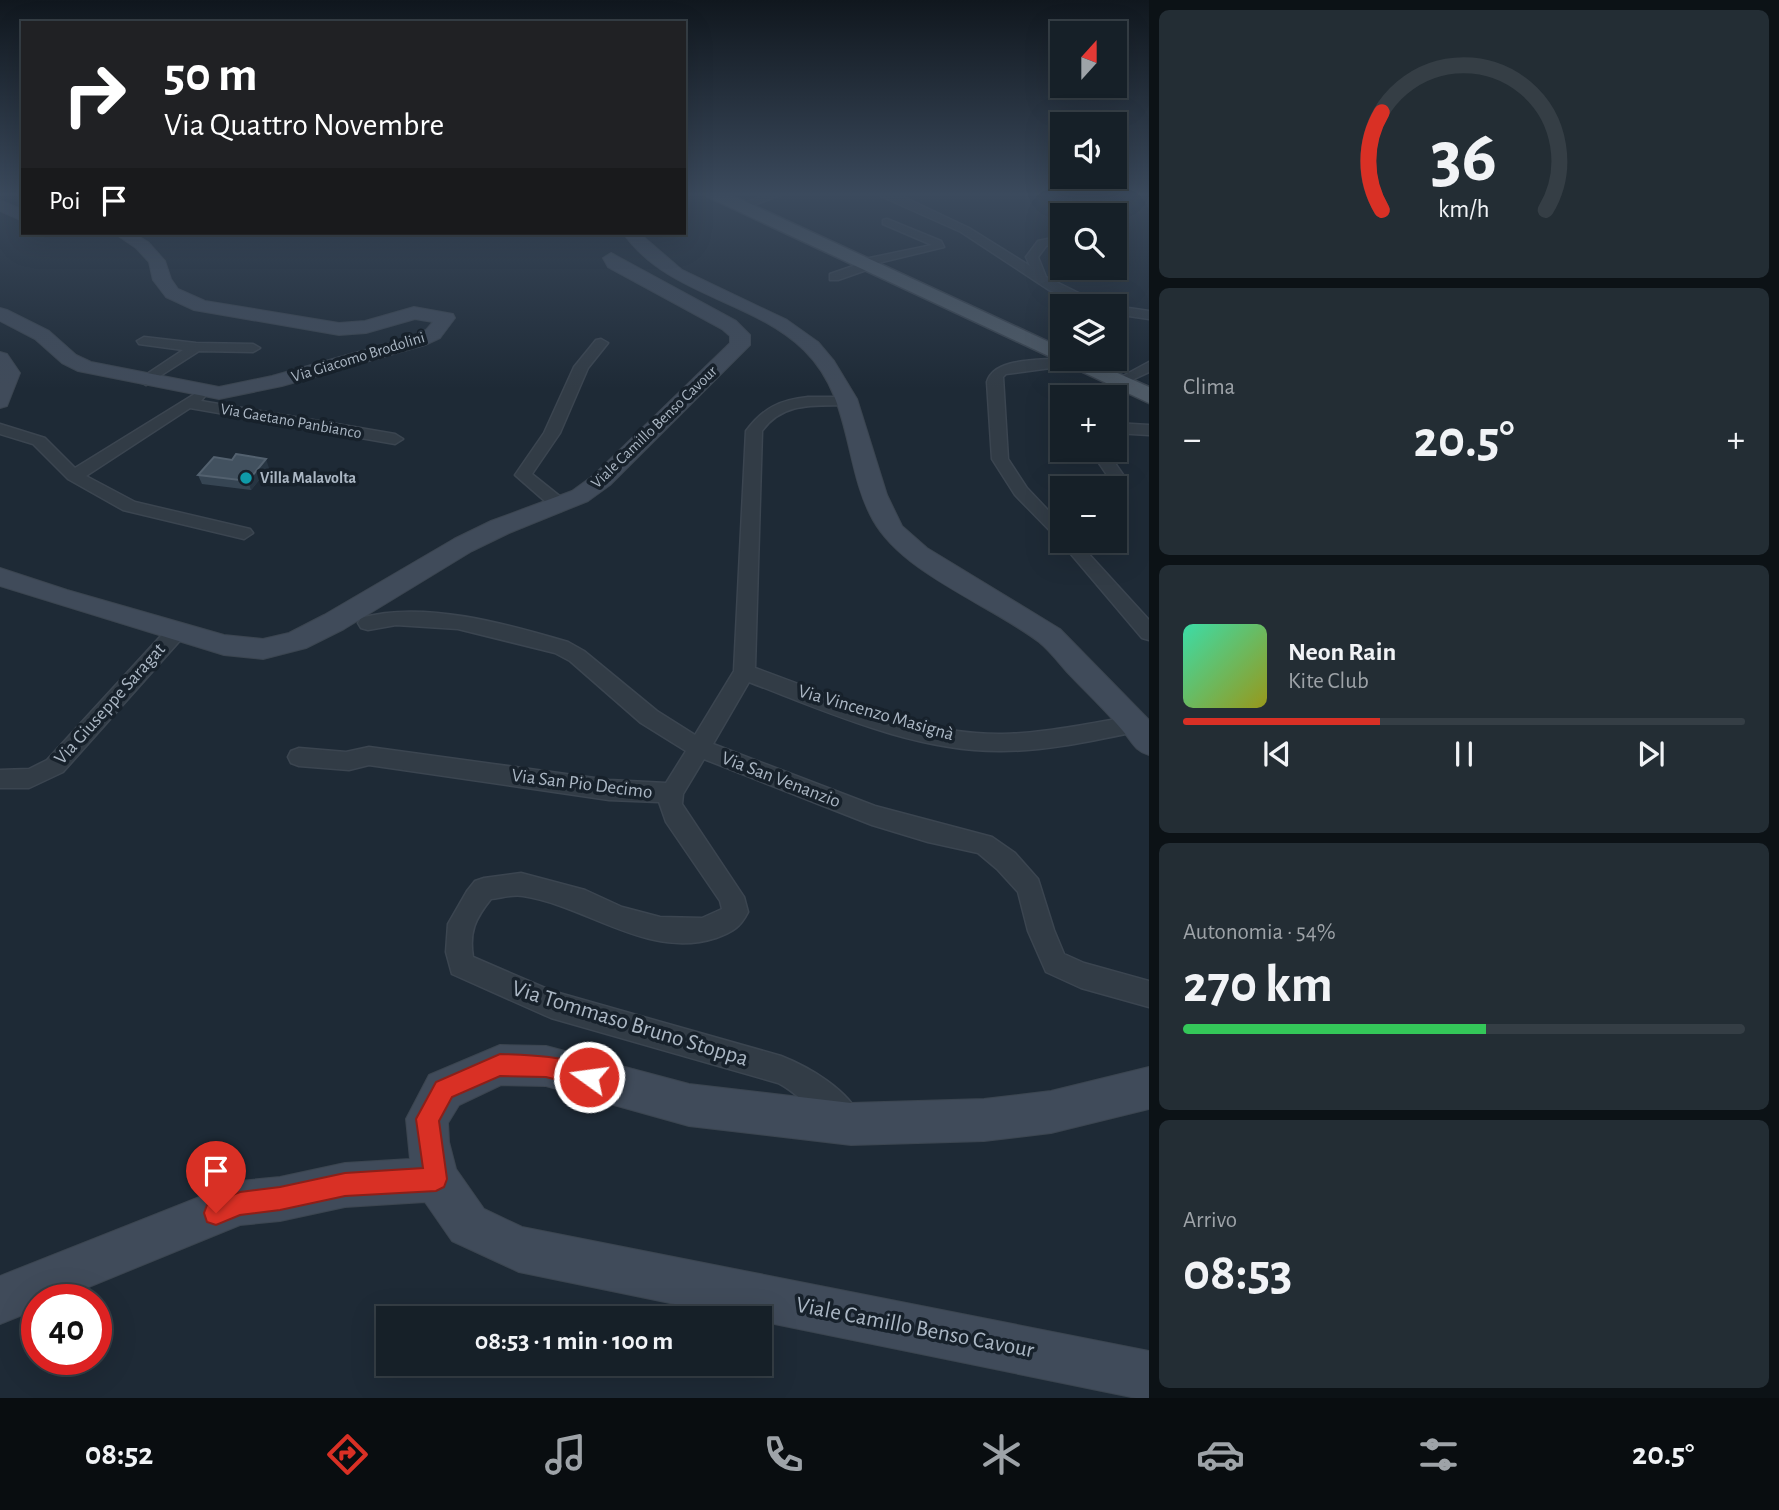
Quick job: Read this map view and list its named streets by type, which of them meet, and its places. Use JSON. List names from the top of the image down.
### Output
{
  "streets": {
    "main road": ["Via Giacomo Brodolini", "Viale Camillo Benso Cavour"],
    "street": [
      "Via Gaetano Panbianco",
      "Via Giuseppe Saragat",
      "Via Vincenzo Masignà",
      "Via San Venanzio",
      "Via San Pio Decimo",
      "Via Tommaso Bruno Stoppa"
    ]
  },
  "crossings": [
    ["Via Giacomo Brodolini", "Via Gaetano Panbianco"],
    ["Viale Camillo Benso Cavour", "Via Giuseppe Saragat"],
    ["Viale Camillo Benso Cavour", "Via Vincenzo Masignà"],
    ["Viale Camillo Benso Cavour", "Via San Pio Decimo"],
    ["Viale Camillo Benso Cavour", "Via Tommaso Bruno Stoppa"],
    ["Via Vincenzo Masignà", "Via San Pio Decimo"],
    ["Via San Venanzio", "Via San Pio Decimo"],
    ["Via San Pio Decimo", "Via Tommaso Bruno Stoppa"]
  ],
  "places": ["Villa Malavolta"],
  "north": "top",
  "page": {
    "map_buttons": ["+", "−"],
    "turn": ["50 m", "Via Quattro Novembre"],
    "then": "Poi",
    "tile": [
      "Clima",
      ["Autonomia · 54%", "270 km"],
      ["Arrivo", "08:53"]
    ],
    "heat": ["−", "20.5°", "+"],
    "song": ["Neon Rain", "Kite Club"],
    "limit": "40",
    "trip": "08:53 · 1 min · 100 m",
    "tabs": ["08:52", "20.5°"],
    "gauge": ["36", "km/h"]
  }
}
